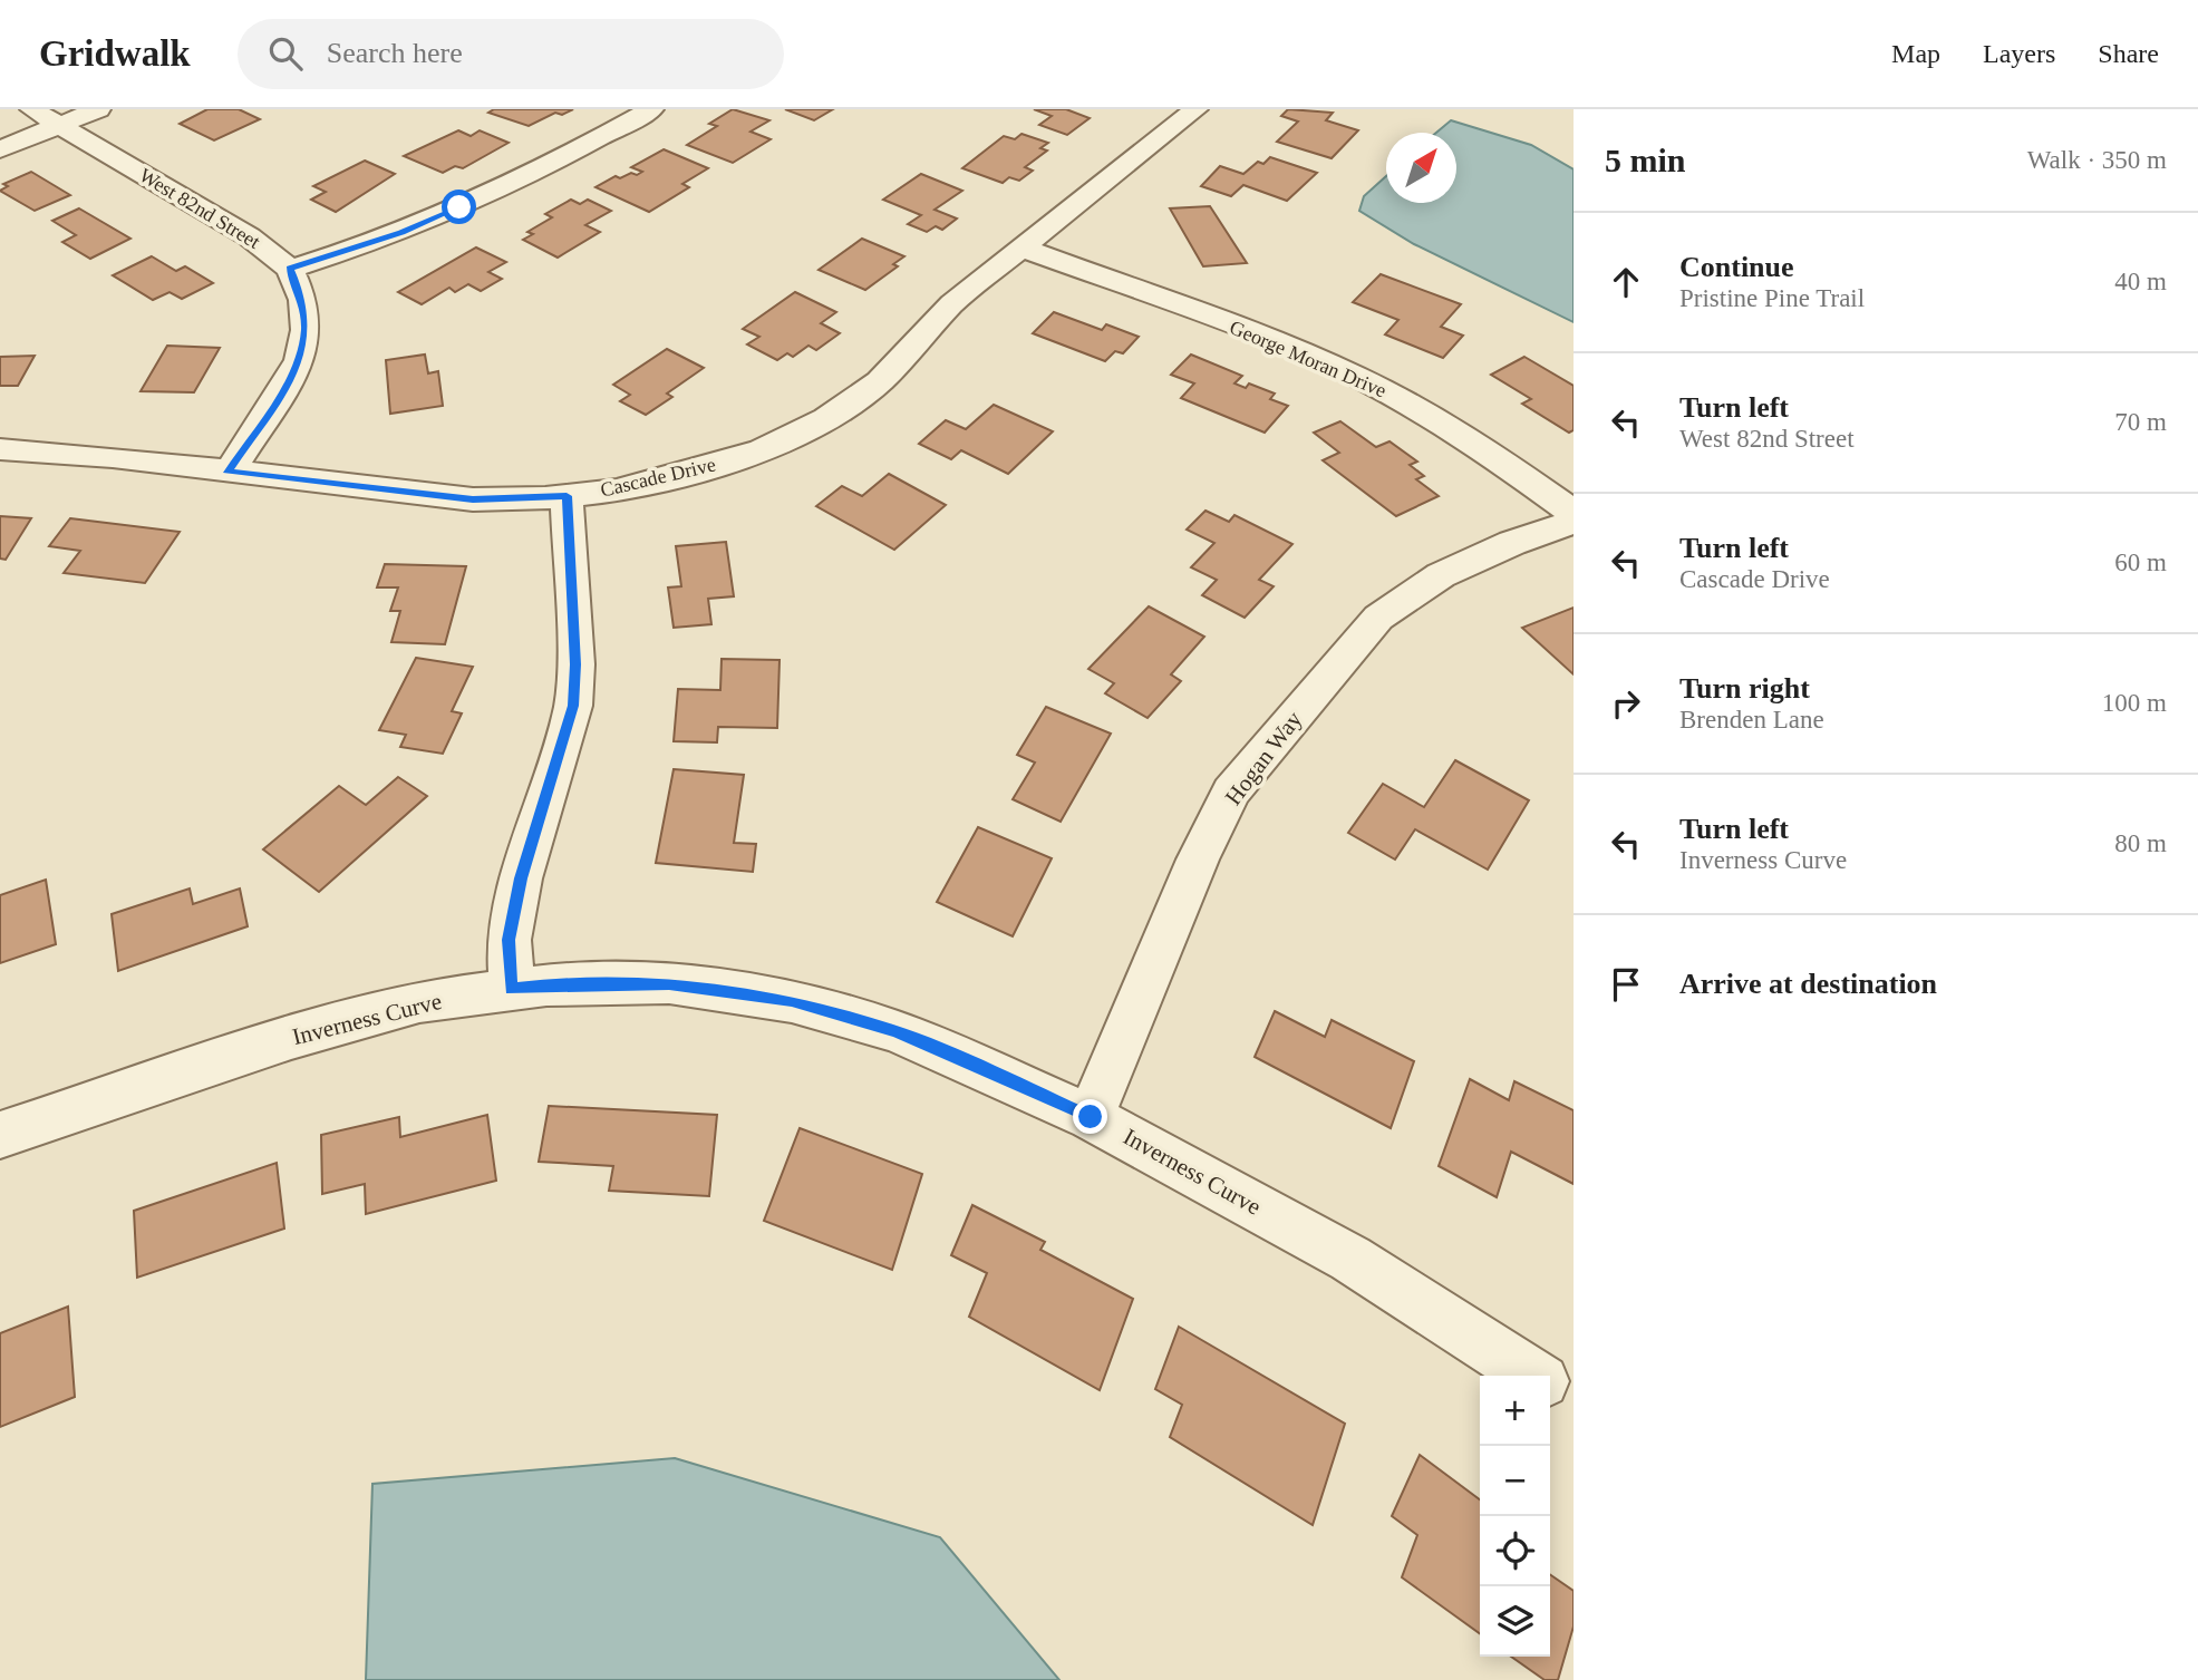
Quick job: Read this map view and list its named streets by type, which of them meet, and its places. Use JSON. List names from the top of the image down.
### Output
{
  "streets": {
    "street": [
      "West 82nd Street",
      "George Moran Drive",
      "Cascade Drive",
      "Hogan Way",
      "Inverness Curve"
    ]
  },
  "crossings": [
    ["George Moran Drive", "Cascade Drive"],
    ["Hogan Way", "Inverness Curve"]
  ],
  "north": "top right",
  "page": {
    "header": "Gridwalk",
    "search": "Search here",
    "nav": ["Map", "Layers", "Share"],
    "heading": ["5 min", "Walk · 350 m"],
    "list": [
      ["Continue", "Pristine Pine Trail", "40 m"],
      ["Turn left", "West 82nd Street", "70 m"],
      ["Turn left", "Cascade Drive", "60 m"],
      ["Turn right", "Brenden Lane", "100 m"],
      ["Turn left", "Inverness Curve", "80 m"],
      "Arrive at destination"
    ],
    "map_buttons": ["+", "−"]
  }
}
